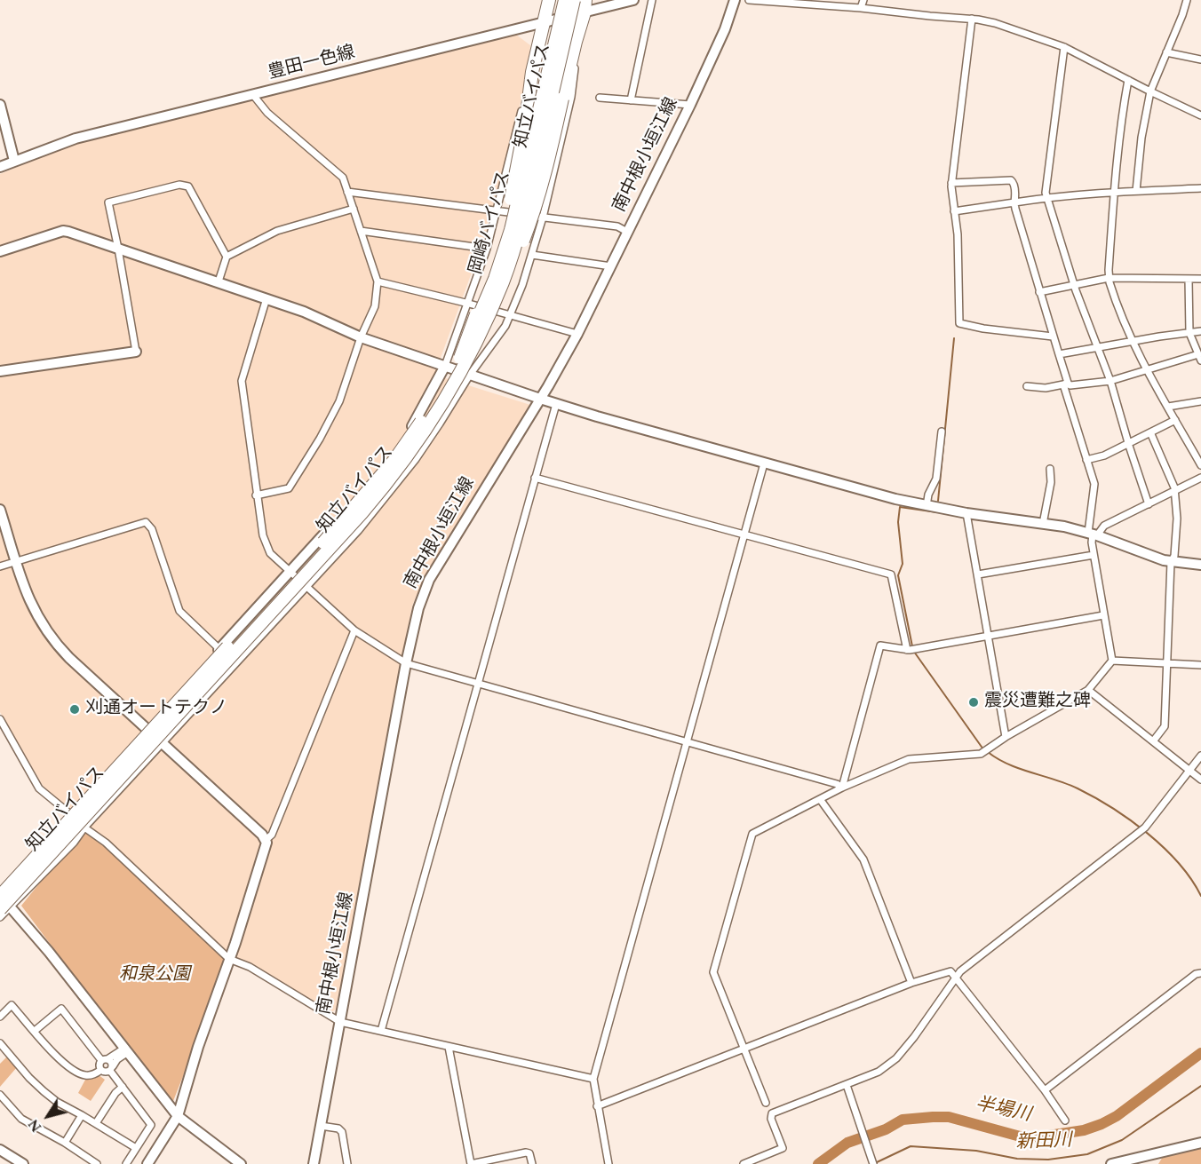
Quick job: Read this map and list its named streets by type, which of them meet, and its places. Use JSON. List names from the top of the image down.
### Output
{
  "streets": {
    "highway": ["知立バイパス", "岡崎バイパス"],
    "street": ["豊田一色線", "南中根小垣江線"]
  },
  "crossings": [
    ["知立バイパス", "岡崎バイパス"]
  ],
  "water": ["半場川", "新田川"],
  "parks": ["和泉公園"],
  "places": ["震災遭難之碑", "刈通オートテクノ"],
  "north": "bottom left"
}
